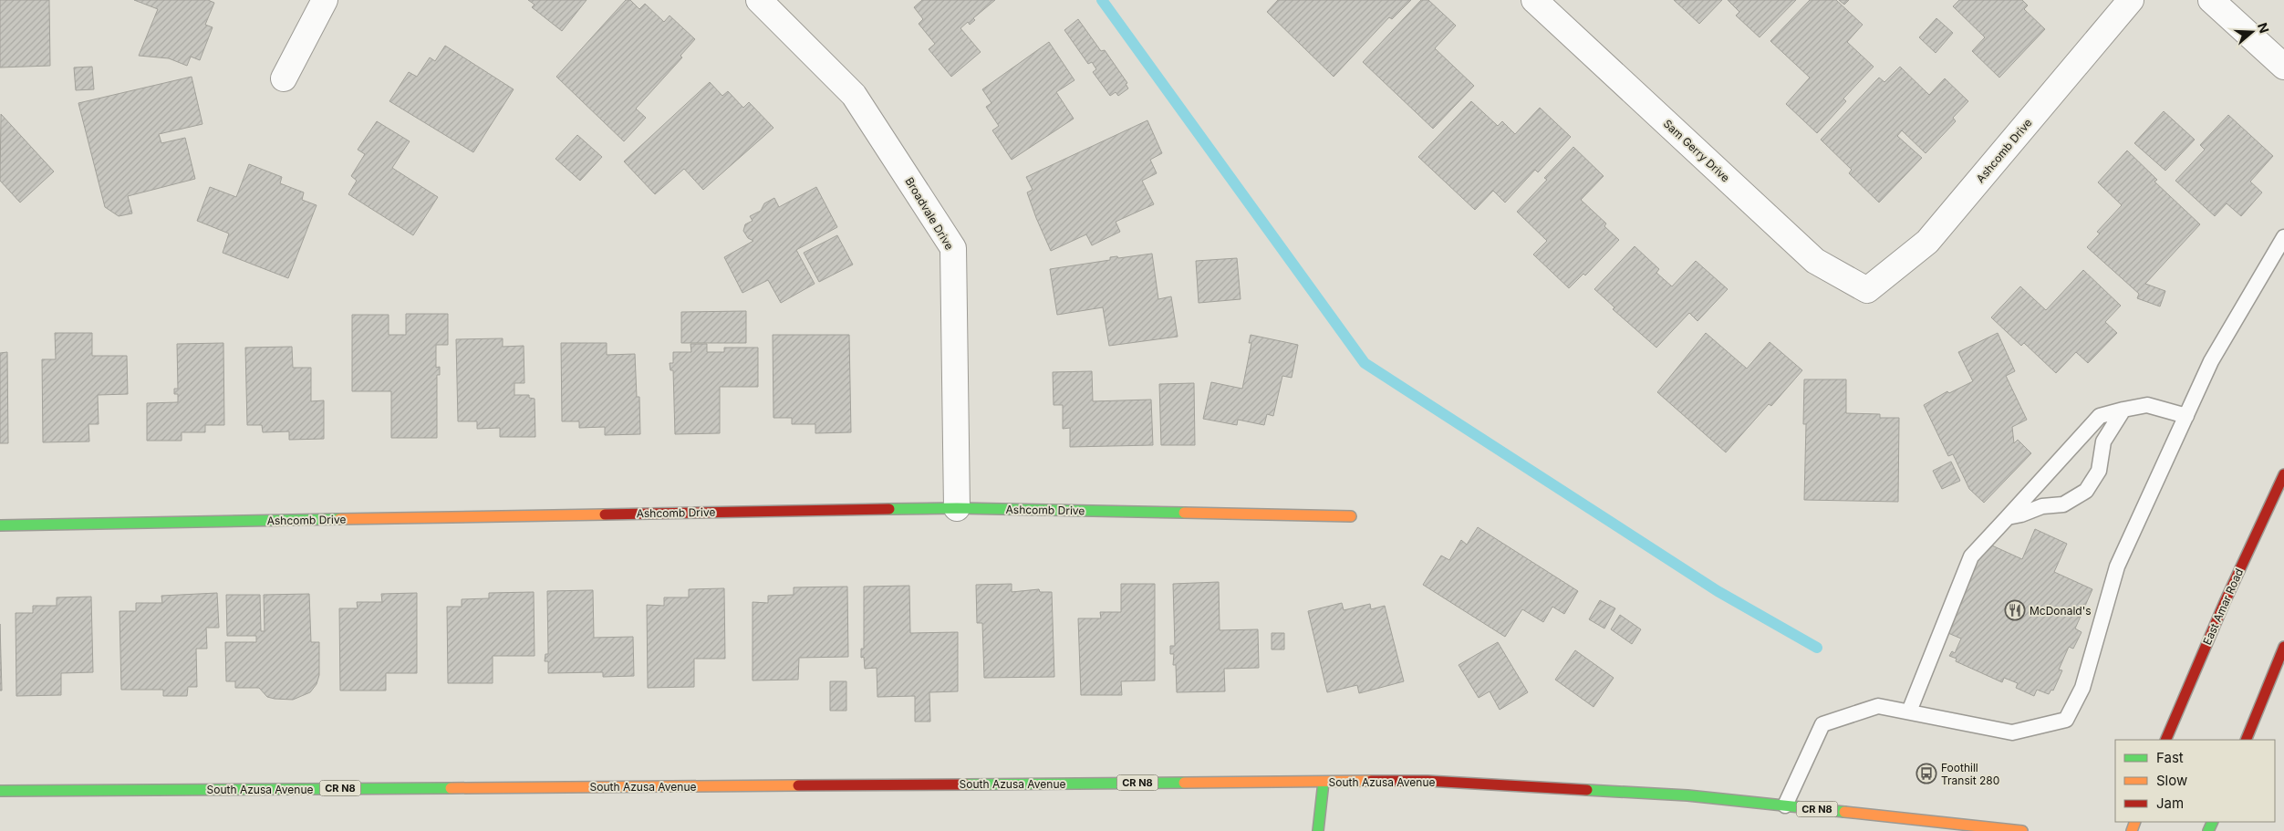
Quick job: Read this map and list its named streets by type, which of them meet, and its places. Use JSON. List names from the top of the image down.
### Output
{
  "streets": {
    "main road": [
      "Ashcomb Drive",
      "East Amar Road",
      "South Azusa Avenue",
      "CR N8"
    ],
    "street": ["Sam Gerry Drive", "Broadvale Drive"]
  },
  "crossings": [
    ["Sam Gerry Drive", "Ashcomb Drive"],
    ["Ashcomb Drive", "Broadvale Drive"]
  ],
  "places": {
    "restaurant": ["McDonald's"],
    "bus stop": ["Foothill Transit 280"]
  },
  "legend": ["Fast", "Slow", "Jam"],
  "north": "right"
}
